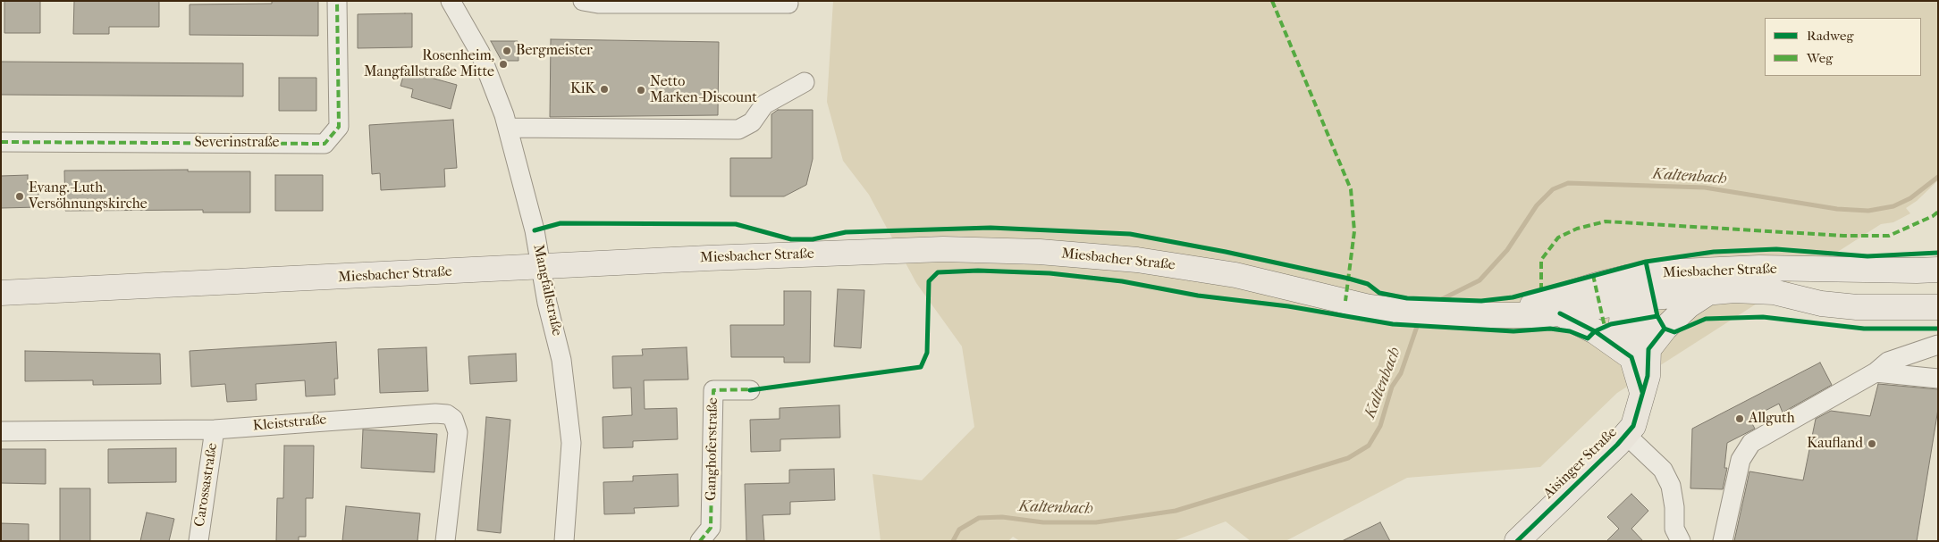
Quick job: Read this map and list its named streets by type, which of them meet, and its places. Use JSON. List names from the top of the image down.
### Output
{
  "streets": {
    "main road": ["Miesbacher Straße", "Aisinger Straße"],
    "street": [
      "Severinstraße",
      "Mangfallstraße",
      "Kleiststraße",
      "Ganghoferstraße",
      "Carossastraße"
    ]
  },
  "crossings": [
    ["Miesbacher Straße", "Mangfallstraße"],
    ["Miesbacher Straße", "Aisinger Straße"],
    ["Kleiststraße", "Carossastraße"]
  ],
  "water": ["Kaltenbach"],
  "places": [
    "Bergmeister",
    "Rosenheim, Mangfallstraße Mitte",
    "KiK",
    "Netto Marken-Discount",
    "Evang.-Luth. Versöhnungskirche",
    "Allguth",
    "Kaufland"
  ],
  "legend": ["Radweg", "Weg"]
}
